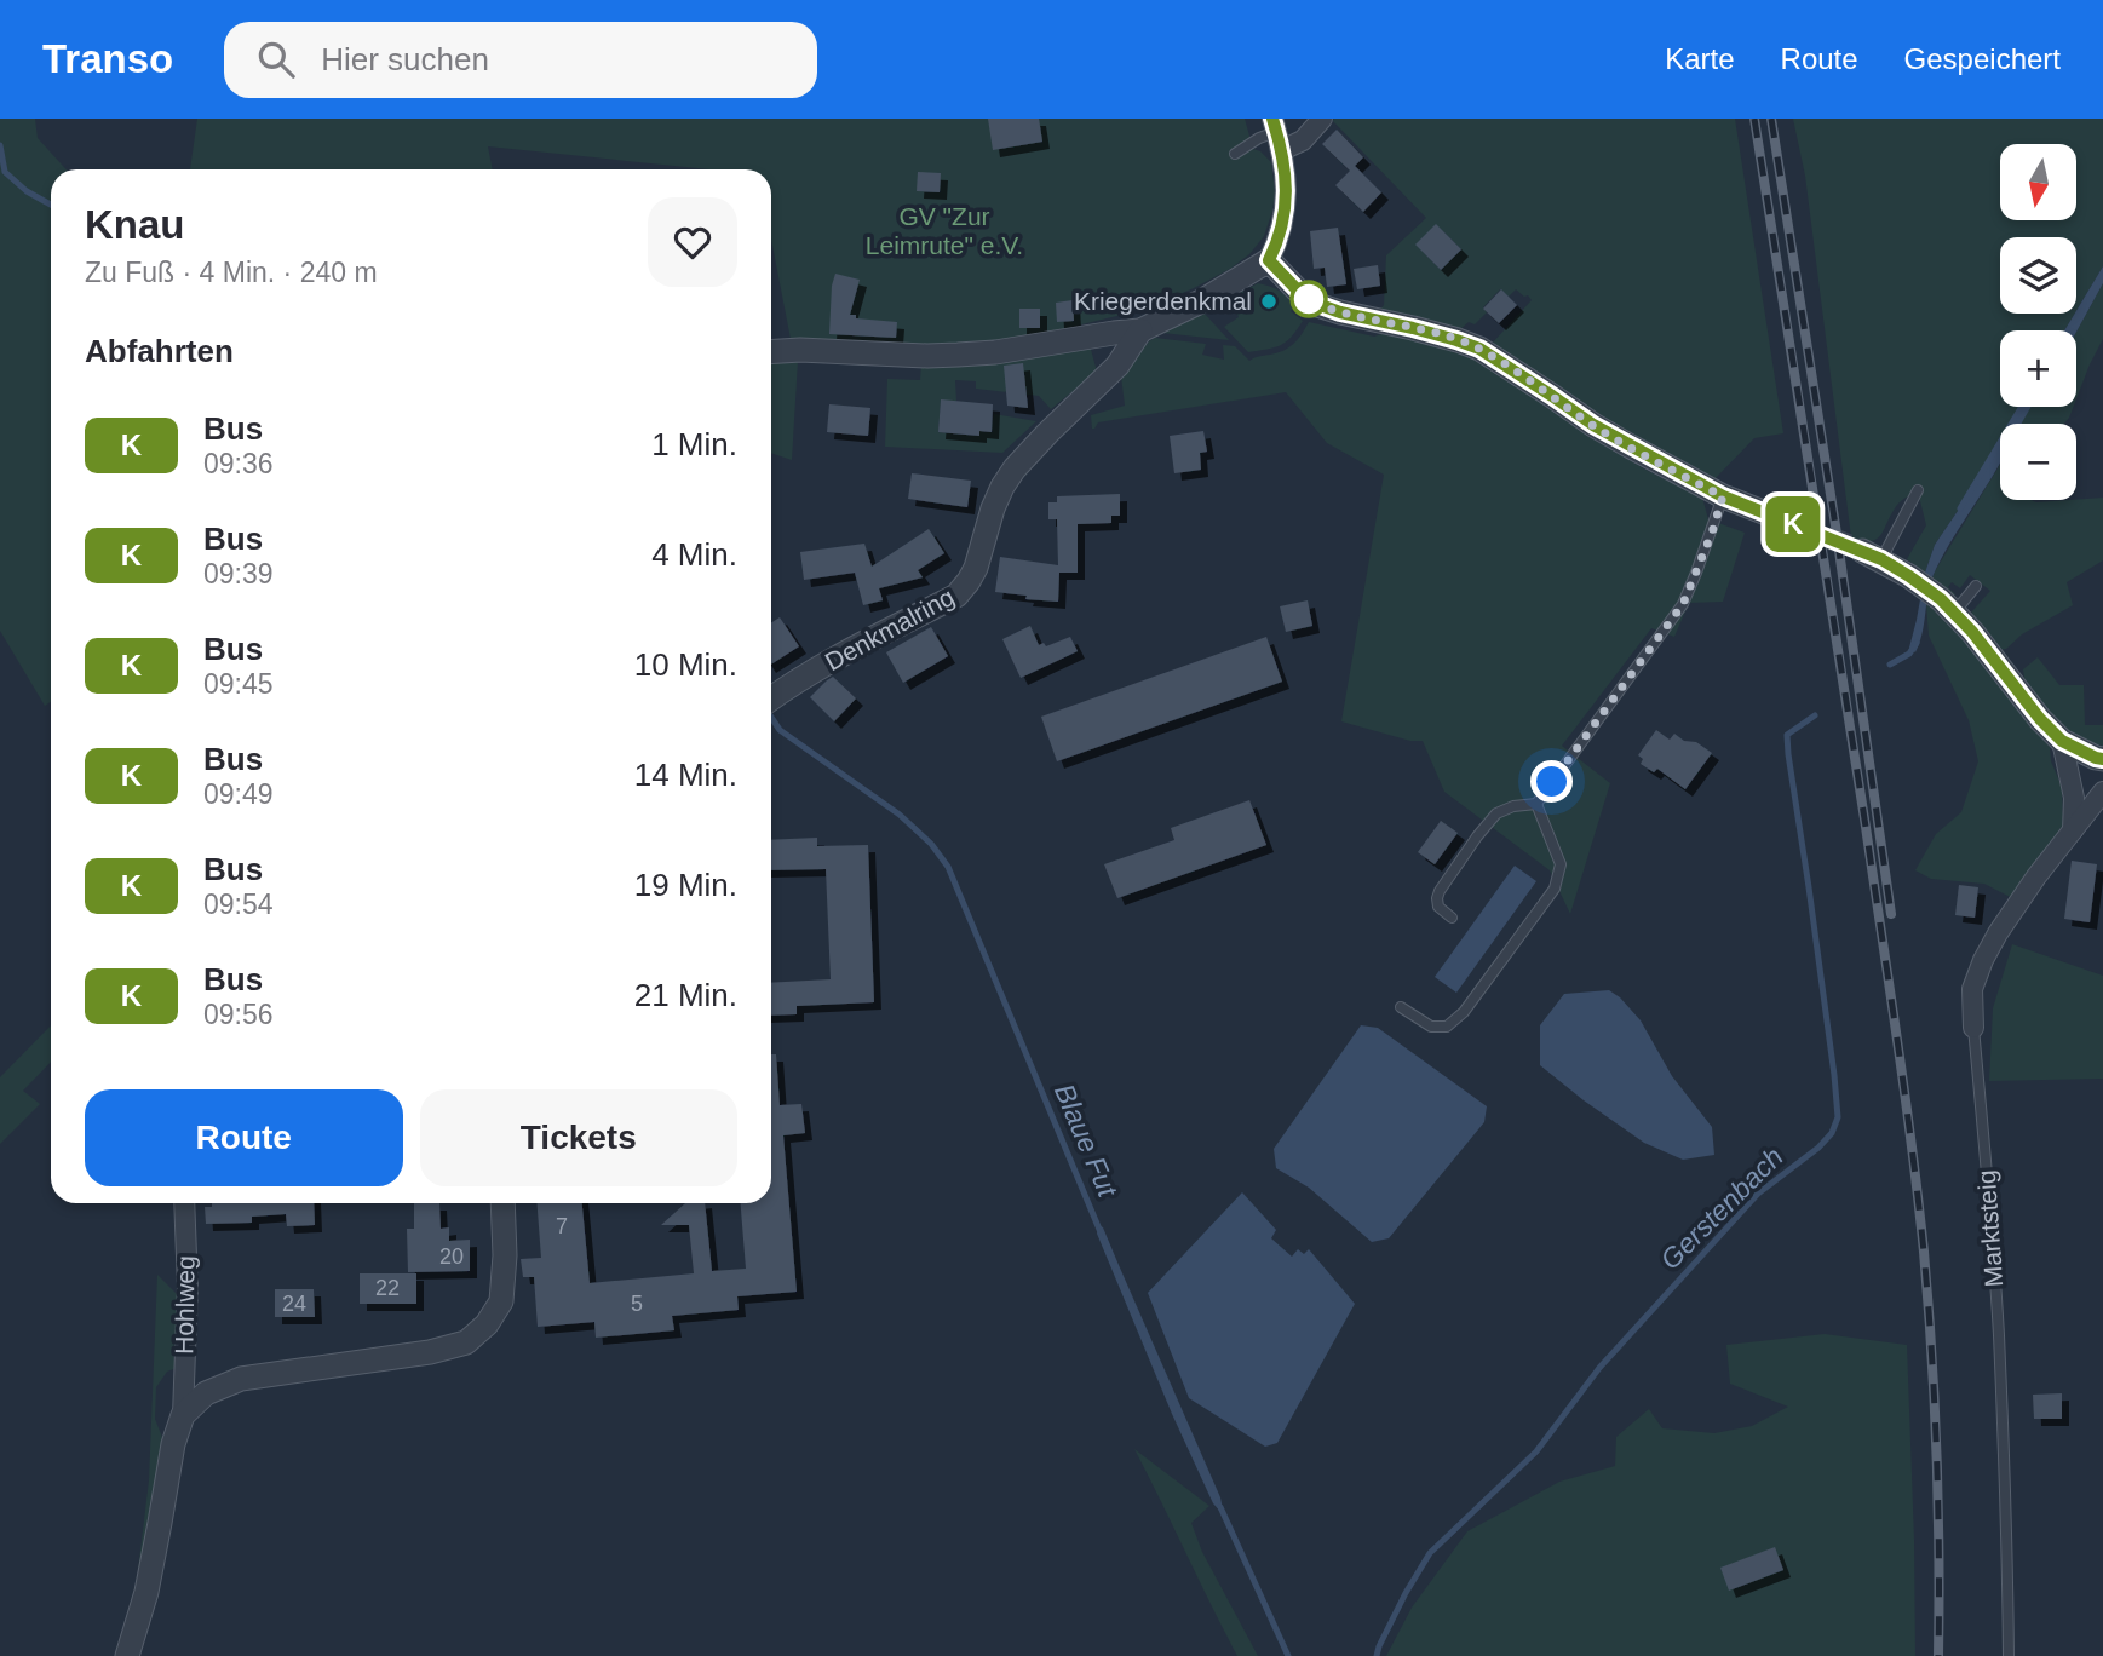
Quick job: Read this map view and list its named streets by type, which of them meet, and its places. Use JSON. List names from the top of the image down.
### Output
{
  "streets": {
    "street": ["Denkmalring", "Marktsteig", "Hohlweg"]
  },
  "water": ["Blaue Fut", "Gerstenbach"],
  "parks": ["GV \"Zur Leimrute\" e.V."],
  "places": ["Kriegerdenkmal"],
  "lines": ["bus line K"],
  "house_numbers": [
    "7",
    "20",
    "22",
    "24",
    "5"
  ],
  "north": "bottom",
  "page": {
    "header": "Transo",
    "search": "Hier suchen",
    "nav": ["Karte", "Route", "Gespeichert"],
    "on_map": "K",
    "map_buttons": ["+", "−"],
    "heading": [
      ["Knau", "Zu Fuß · 4 Min. · 240 m"],
      "Abfahrten"
    ],
    "list": [
      {
        "mark": "K",
        "name": "Bus",
        "note": "09:36",
        "value": "1 Min."
      },
      {
        "mark": "K",
        "name": "Bus",
        "note": "09:39",
        "value": "4 Min."
      },
      {
        "mark": "K",
        "name": "Bus",
        "note": "09:45",
        "value": "10 Min."
      },
      {
        "mark": "K",
        "name": "Bus",
        "note": "09:49",
        "value": "14 Min."
      },
      {
        "mark": "K",
        "name": "Bus",
        "note": "09:54",
        "value": "19 Min."
      },
      {
        "mark": "K",
        "name": "Bus",
        "note": "09:56",
        "value": "21 Min."
      }
    ],
    "buttons": ["Route", "Tickets"]
  }
}
